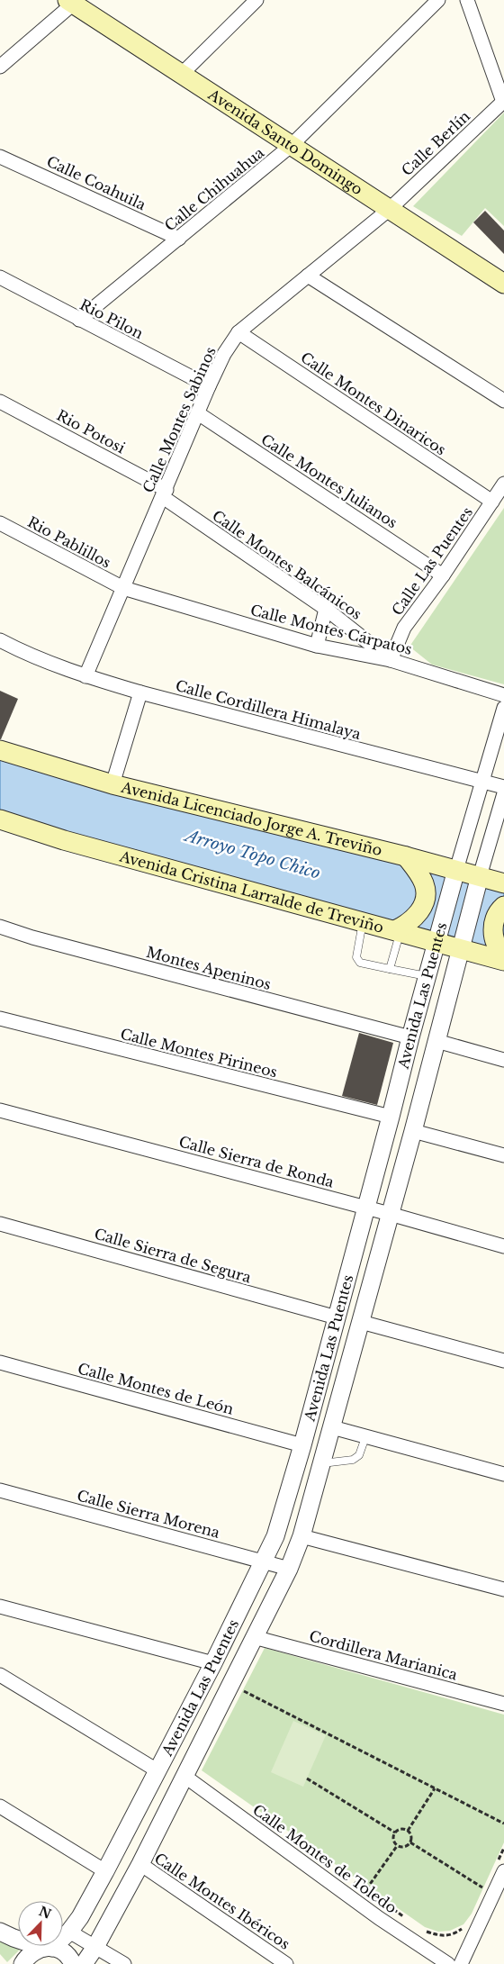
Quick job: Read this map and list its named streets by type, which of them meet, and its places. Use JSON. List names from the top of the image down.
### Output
{
  "streets": {
    "main road": ["Avenida Santo Domingo", "Avenida Licenciado Jorge A. Treviño", "Avenida Cristina Larralde de Treviño"],
    "street": [
      "Calle Berlín",
      "Calle Coahuila",
      "Calle Chihuahua",
      "Rio Pilon",
      "Calle Montes Dinaricos",
      "Calle Montes Sabinos",
      "Rio Potosi",
      "Calle Montes Julianos",
      "Rio Pablillos",
      "Calle Las Puentes",
      "Calle Montes Balcánicos",
      "Calle Montes Cárpatos",
      "Calle Cordillera Himalaya",
      "Montes Apeninos",
      "Avenida Las Puentes",
      "Calle Montes Pirineos",
      "Calle Sierra de Ronda",
      "Calle Sierra de Segura",
      "Calle Montes de León",
      "Calle Sierra Morena",
      "Cordillera Marianica",
      "Calle Montes de Toledo",
      "Calle Montes Ibéricos"
    ]
  },
  "crossings": [
    ["Avenida Santo Domingo", "Calle Berlín"],
    ["Avenida Santo Domingo", "Calle Chihuahua"],
    ["Avenida Santo Domingo", "Calle Montes Sabinos"],
    ["Calle Berlín", "Calle Montes Sabinos"],
    ["Calle Coahuila", "Calle Chihuahua"],
    ["Calle Chihuahua", "Rio Pilon"],
    ["Rio Pilon", "Calle Montes Sabinos"],
    ["Calle Montes Dinaricos", "Calle Montes Sabinos"],
    ["Calle Montes Dinaricos", "Calle Las Puentes"],
    ["Calle Montes Sabinos", "Rio Potosi"],
    ["Calle Montes Sabinos", "Calle Montes Julianos"],
    ["Calle Montes Sabinos", "Rio Pablillos"],
    ["Calle Montes Sabinos", "Calle Montes Balcánicos"],
    ["Calle Montes Sabinos", "Calle Montes Cárpatos"],
    ["Calle Montes Sabinos", "Calle Cordillera Himalaya"],
    ["Rio Potosi", "Calle Montes Balcánicos"],
    ["Calle Montes Julianos", "Calle Las Puentes"],
    ["Rio Pablillos", "Calle Montes Cárpatos"],
    ["Calle Las Puentes", "Calle Montes Balcánicos"],
    ["Calle Las Puentes", "Calle Montes Cárpatos"],
    ["Calle Montes Balcánicos", "Calle Montes Cárpatos"],
    ["Calle Cordillera Himalaya", "Avenida Las Puentes"],
    ["Avenida Licenciado Jorge A. Treviño", "Avenida Las Puentes"],
    ["Avenida Cristina Larralde de Treviño", "Avenida Las Puentes"],
    ["Montes Apeninos", "Avenida Las Puentes"],
    ["Avenida Las Puentes", "Calle Montes Pirineos"],
    ["Avenida Las Puentes", "Calle Sierra de Ronda"],
    ["Avenida Las Puentes", "Calle Sierra de Segura"],
    ["Avenida Las Puentes", "Calle Montes de León"],
    ["Avenida Las Puentes", "Calle Sierra Morena"],
    ["Avenida Las Puentes", "Cordillera Marianica"],
    ["Avenida Las Puentes", "Calle Montes de Toledo"],
    ["Avenida Las Puentes", "Calle Montes Ibéricos"]
  ],
  "water": ["Arroyo Topo Chico"],
  "north": "top right"
}
